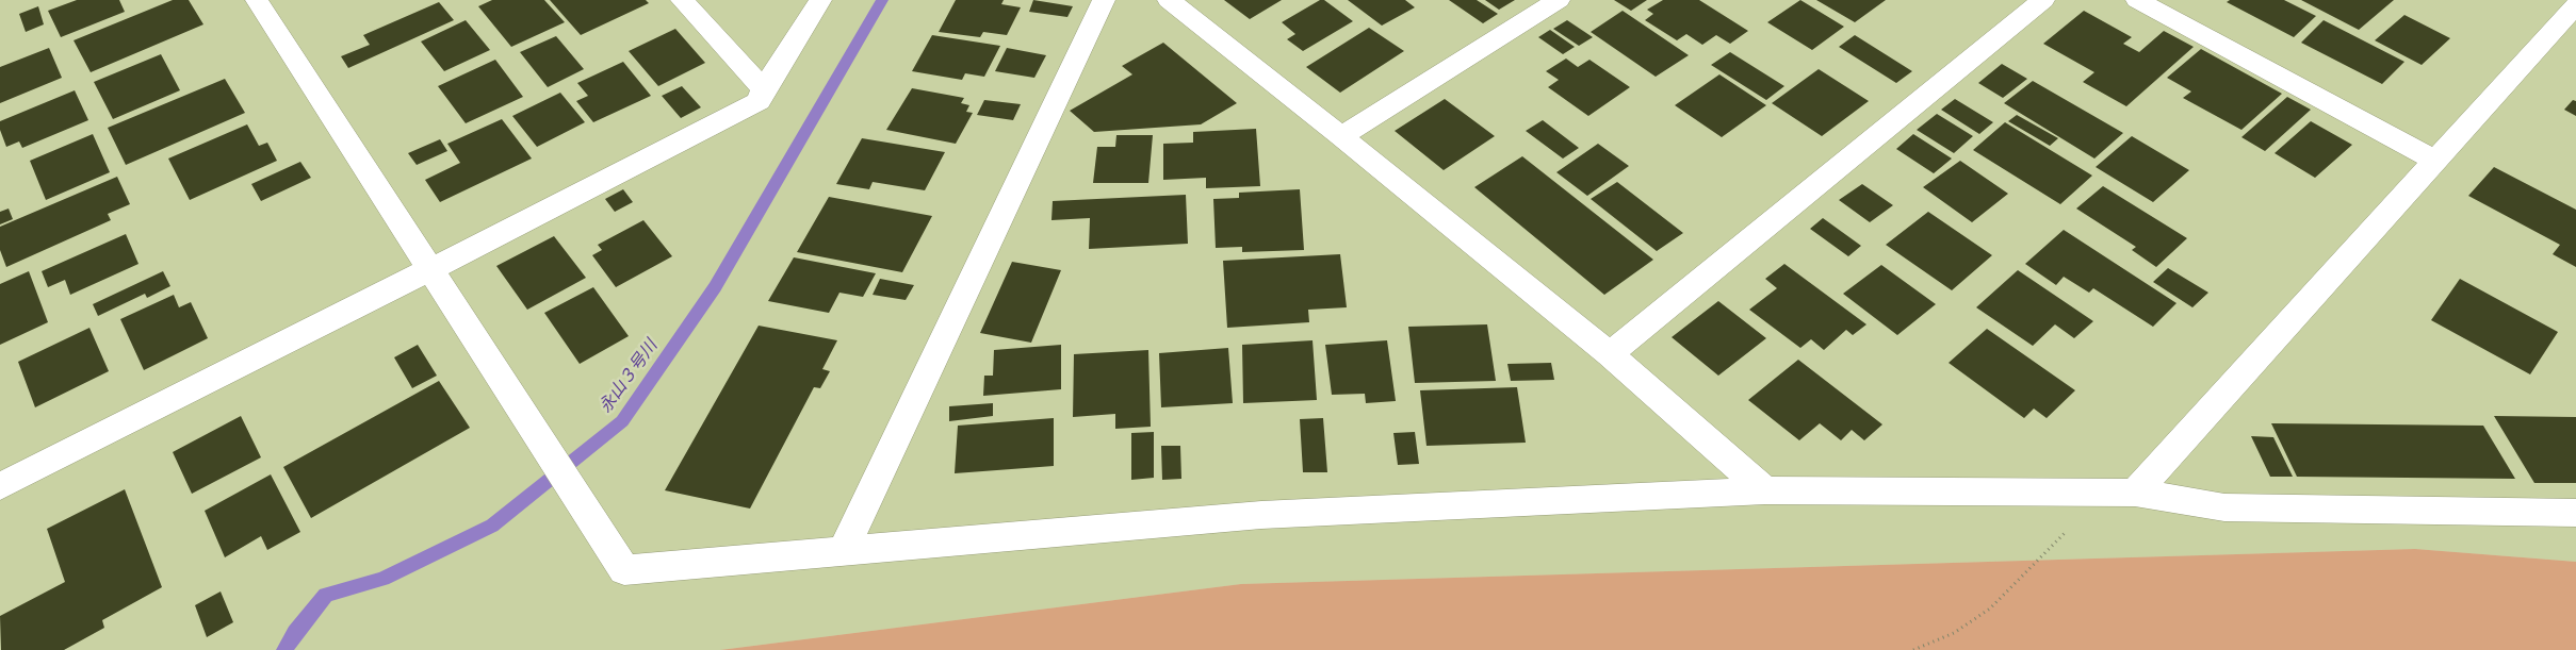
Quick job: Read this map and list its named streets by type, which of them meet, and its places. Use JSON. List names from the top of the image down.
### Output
{
  "water": ["永山３号川"]
}
